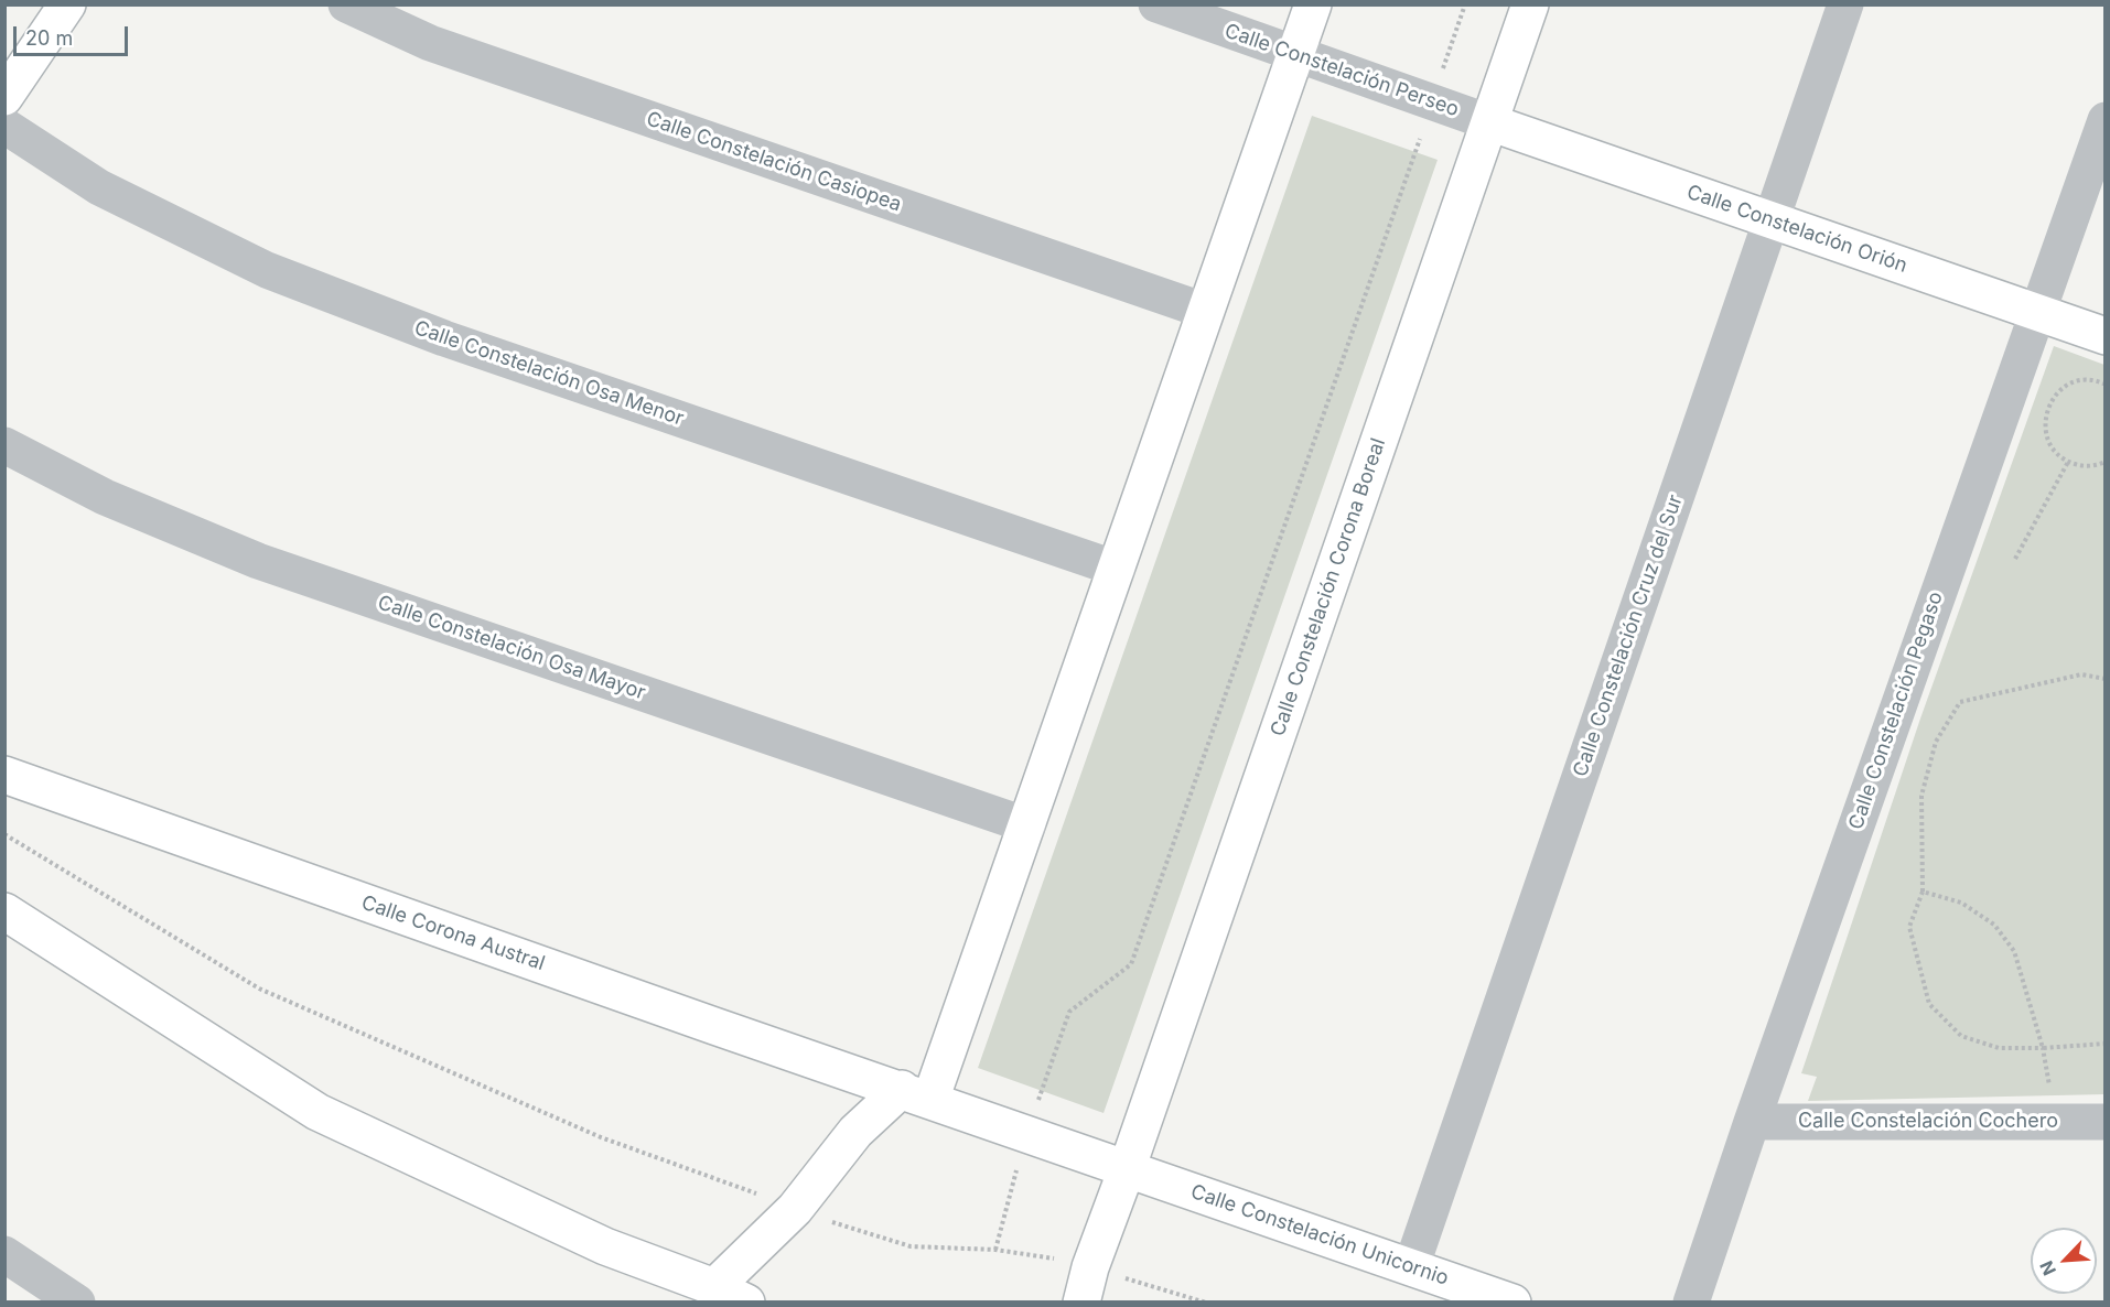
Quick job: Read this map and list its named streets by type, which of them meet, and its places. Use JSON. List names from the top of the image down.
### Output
{
  "streets": {
    "street": [
      "Calle Constelación Perseo",
      "Calle Constelación Casiopea",
      "Calle Constelación Orión",
      "Calle Constelación Osa Menor",
      "Calle Constelación Corona Boreal",
      "Calle Constelación Cruz del Sur",
      "Calle Constelación Osa Mayor",
      "Calle Constelación Pegaso",
      "Calle Corona Austral",
      "Calle Constelación Cochero",
      "Calle Constelación Unicornio"
    ]
  },
  "crossings": [
    ["Calle Constelación Perseo", "Calle Constelación Orión"],
    ["Calle Constelación Perseo", "Calle Constelación Corona Boreal"],
    ["Calle Constelación Orión", "Calle Constelación Corona Boreal"],
    ["Calle Constelación Orión", "Calle Constelación Cruz del Sur"],
    ["Calle Constelación Orión", "Calle Constelación Pegaso"],
    ["Calle Constelación Corona Boreal", "Calle Corona Austral"],
    ["Calle Constelación Corona Boreal", "Calle Constelación Unicornio"],
    ["Calle Constelación Cruz del Sur", "Calle Constelación Unicornio"],
    ["Calle Constelación Pegaso", "Calle Constelación Cochero"],
    ["Calle Corona Austral", "Calle Constelación Unicornio"]
  ],
  "scale_bar": "20 m",
  "north": "bottom left"
}
